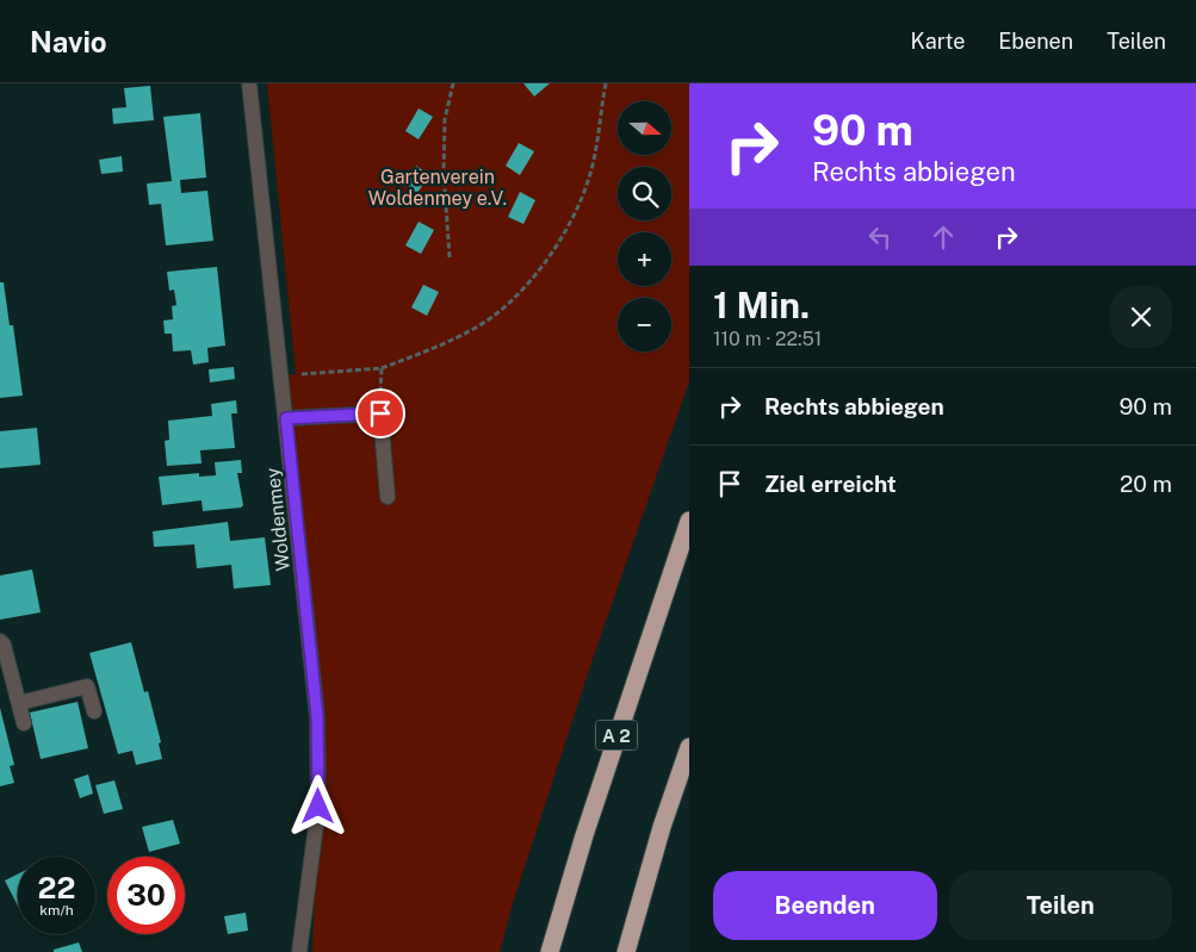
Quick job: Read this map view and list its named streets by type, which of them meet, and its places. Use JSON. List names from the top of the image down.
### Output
{
  "streets": {
    "highway": ["A 2"],
    "street": ["Woldenmey"]
  },
  "parks": ["Gartenverein Woldenmey e.V."],
  "north": "right",
  "page": {
    "header": "Navio",
    "nav": ["Karte", "Ebenen", "Teilen"],
    "turn": ["90 m", "Rechts abbiegen"],
    "map_buttons": ["+", "−"],
    "heading": ["1 Min.", "110 m · 22:51"],
    "list": [
      {
        "name": "Rechts abbiegen",
        "value": "90 m"
      },
      {
        "name": "Ziel erreicht",
        "value": "20 m"
      }
    ],
    "speed": "22 km/h",
    "limit": "30",
    "buttons": ["Beenden", "Teilen"]
  }
}
